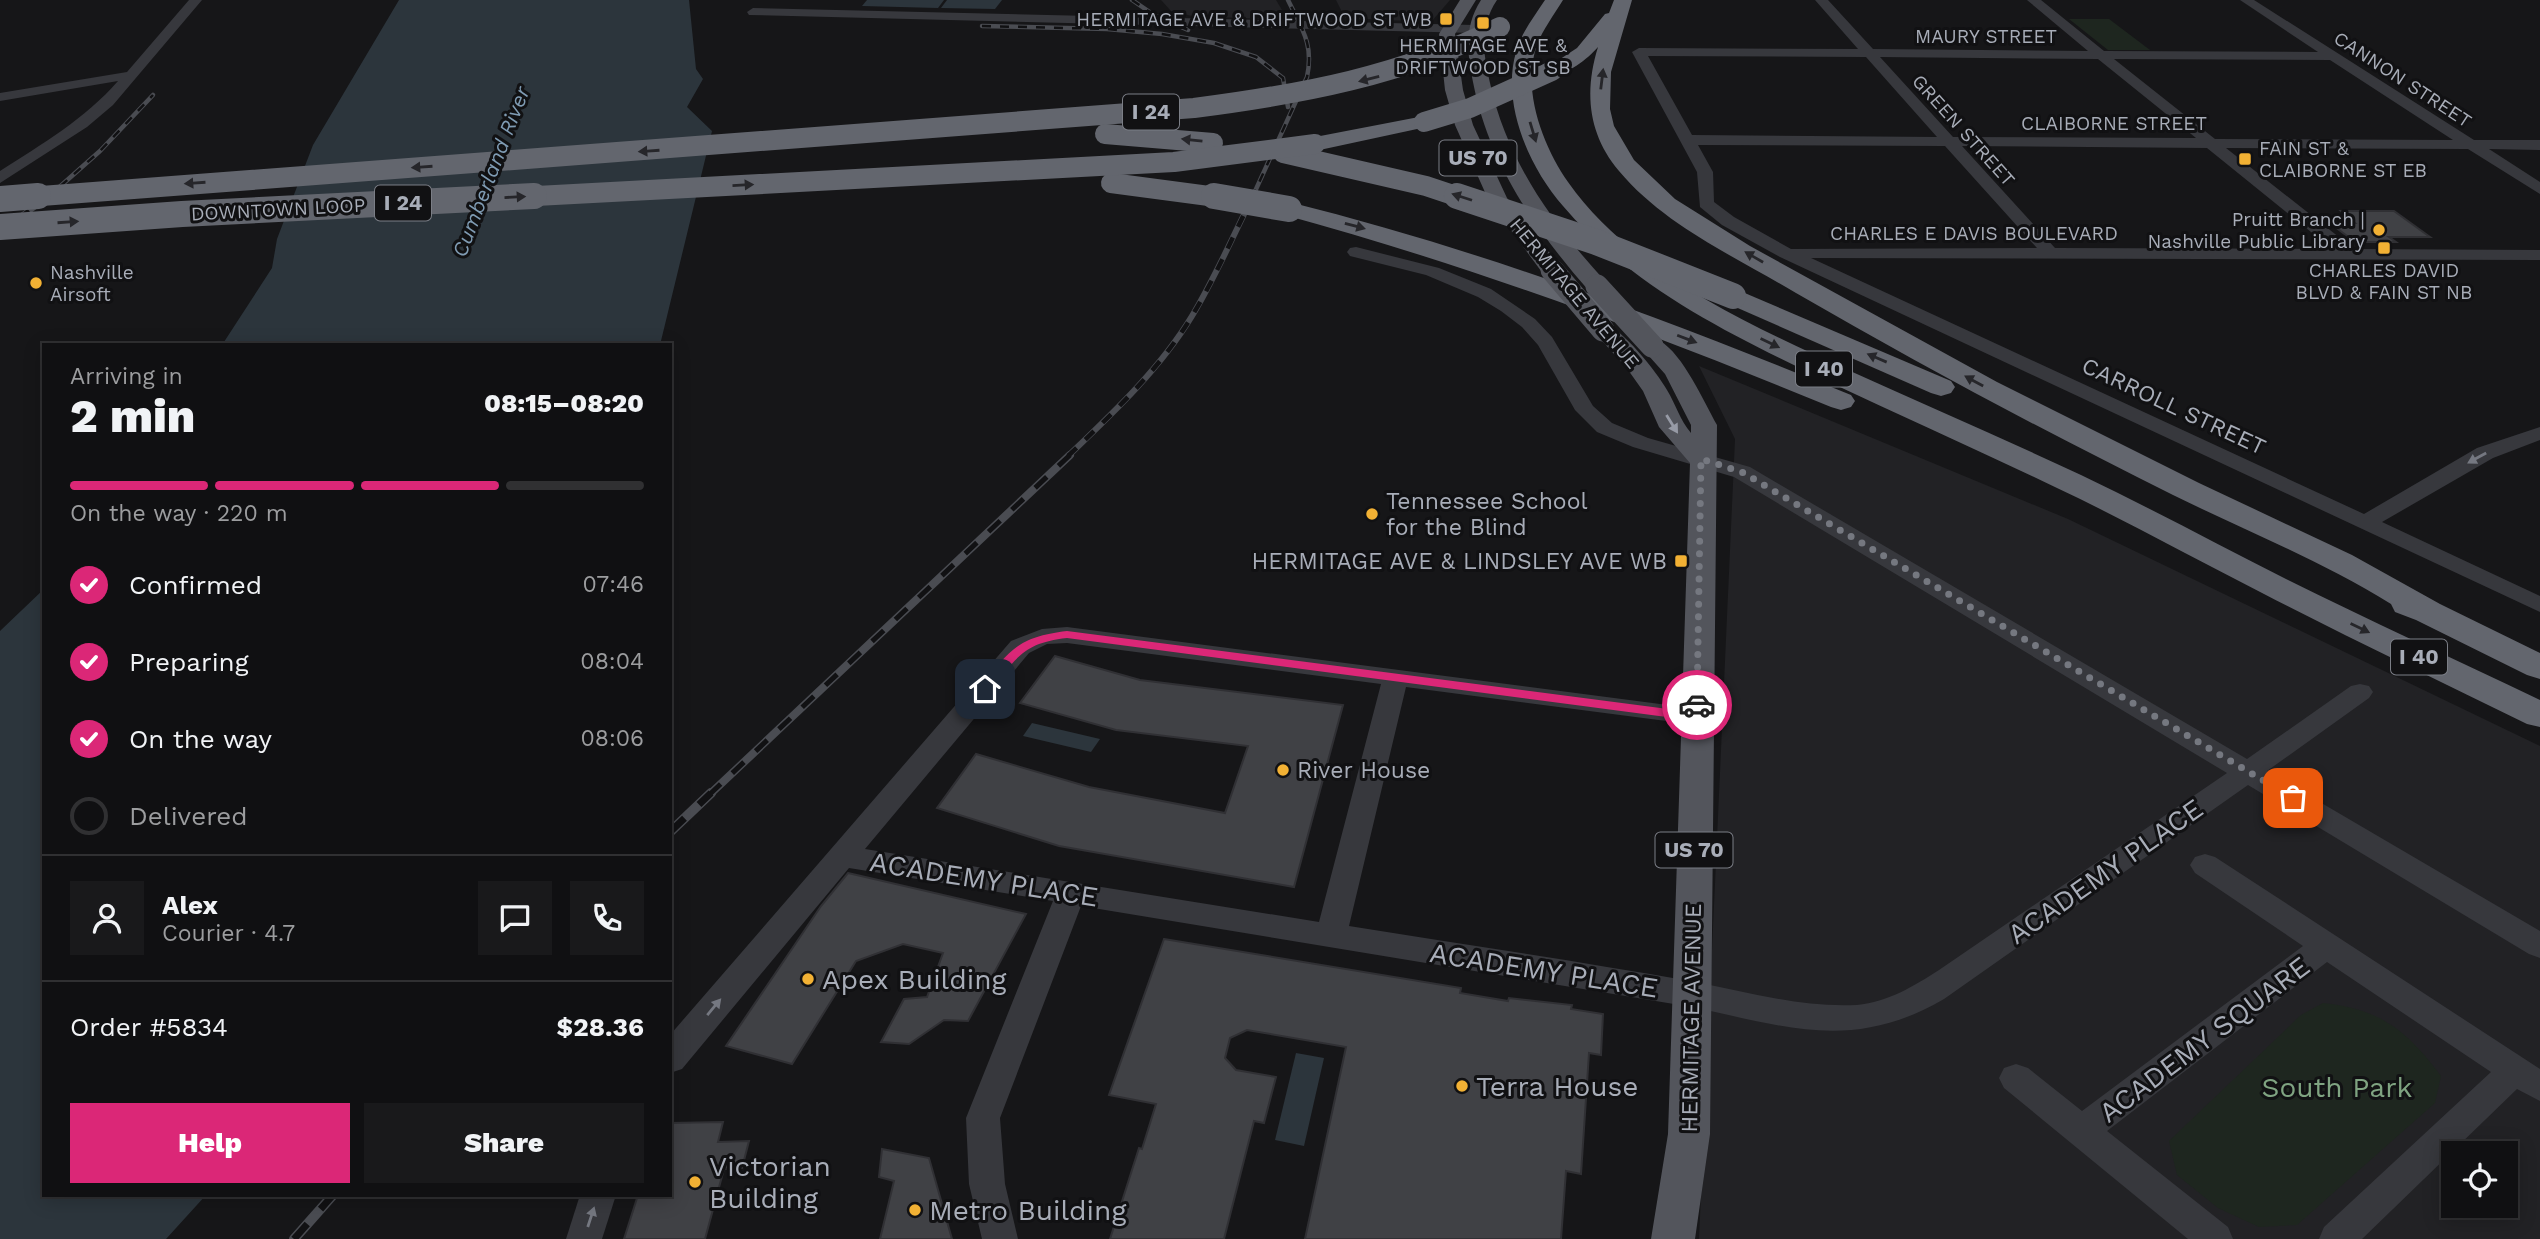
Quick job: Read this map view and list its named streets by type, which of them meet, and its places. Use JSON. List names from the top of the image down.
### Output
{
  "streets": {
    "highway": ["I 24", "DOWNTOWN LOOP", "I 40"],
    "main road": ["US 70", "HERMITAGE AVENUE"],
    "street": [
      "MAURY STREET",
      "CANNON STREET",
      "CLAIBORNE STREET",
      "GREEN STREET",
      "CHARLES E DAVIS BOULEVARD",
      "CARROLL STREET",
      "ACADEMY PLACE",
      "ACADEMY SQUARE"
    ]
  },
  "crossings": [
    ["MAURY STREET", "CANNON STREET"],
    ["MAURY STREET", "CLAIBORNE STREET"],
    ["MAURY STREET", "GREEN STREET"],
    ["MAURY STREET", "CARROLL STREET"],
    ["CANNON STREET", "CLAIBORNE STREET"],
    ["I 24", "DOWNTOWN LOOP"],
    ["I 24", "I 40"],
    ["CLAIBORNE STREET", "GREEN STREET"],
    ["CLAIBORNE STREET", "CARROLL STREET"],
    ["GREEN STREET", "CHARLES E DAVIS BOULEVARD"],
    ["CHARLES E DAVIS BOULEVARD", "CARROLL STREET"],
    ["HERMITAGE AVENUE", "ACADEMY PLACE"]
  ],
  "water": ["Cumberland River"],
  "parks": ["South Park"],
  "places": {
    "transit": [
      "HERMITAGE AVE & DRIFTWOOD ST WB",
      "HERMITAGE AVE & DRIFTWOOD ST SB",
      "FAIN ST & CLAIBORNE ST EB",
      "CHARLES DAVID BLVD & FAIN ST NB",
      "HERMITAGE AVE & LINDSLEY AVE WB"
    ],
    "other": [
      "Pruitt Branch | Nashville Public Library",
      "Nashville Airsoft",
      "Tennessee School for the Blind",
      "River House",
      "Apex Building",
      "Terra House",
      "Victorian Building",
      "Metro Building"
    ]
  },
  "page": {
    "heading": ["2 min", "Arriving in", "08:15–08:20"],
    "panel": [
      "Alex",
      "Courier · 4.7",
      "Order #5834",
      "$28.36"
    ],
    "bar": "On the way · 220 m",
    "list": [
      ["Confirmed", "07:46"],
      ["Preparing", "08:04"],
      ["On the way", "08:06"],
      "Delivered"
    ],
    "buttons": ["Help", "Share"]
  }
}
